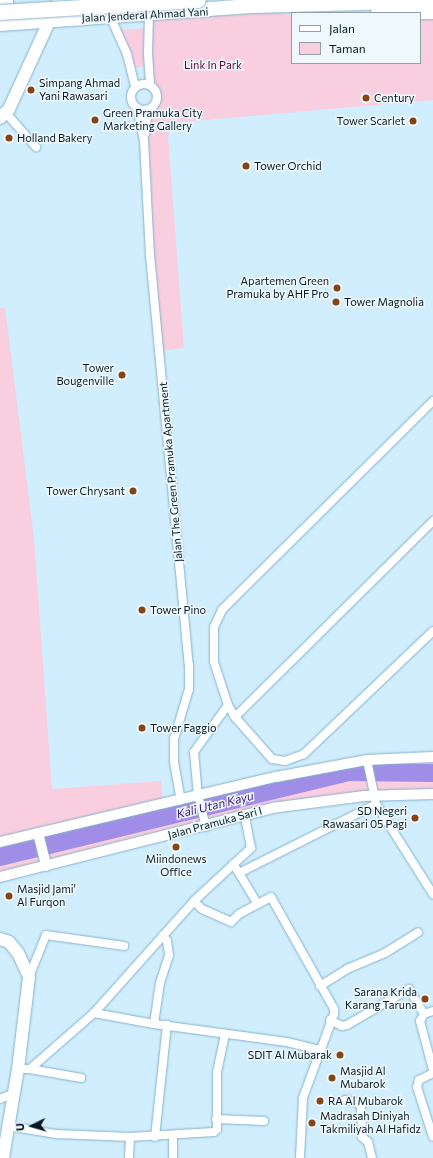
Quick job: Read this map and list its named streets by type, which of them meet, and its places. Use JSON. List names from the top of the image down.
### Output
{
  "streets": {
    "highway": ["Jalan Jenderal Ahmad Yani"],
    "street": ["Jalan The Green Pramuka Apartment", "Jalan Pramuka Sari I"]
  },
  "water": ["Kali Utan Kayu"],
  "parks": ["Link In Park"],
  "places": [
    "Simpang Ahmad Yani Rawasari",
    "Century",
    "Green Pramuka City Marketing Gallery",
    "Tower Scarlet",
    "Holland Bakery",
    "Tower Orchid",
    "Apartemen Green Pramuka by AHF Pro",
    "Tower Magnolia",
    "Tower Bougenville",
    "Tower Chrysant",
    "Tower Pino",
    "Tower Faggio",
    "SD Negeri Rawasari 05 Pagi",
    "Miindonews Office",
    "Masjid Jami' Al Furqon",
    "Sarana Krida Karang Taruna",
    "SDIT Al Mubarak",
    "Masjid Al Mubarok",
    "RA Al Mubarok",
    "Madrasah Diniyah Takmiliyah Al Hafidz"
  ],
  "legend": ["Jalan", "Taman"],
  "north": "left"
}
